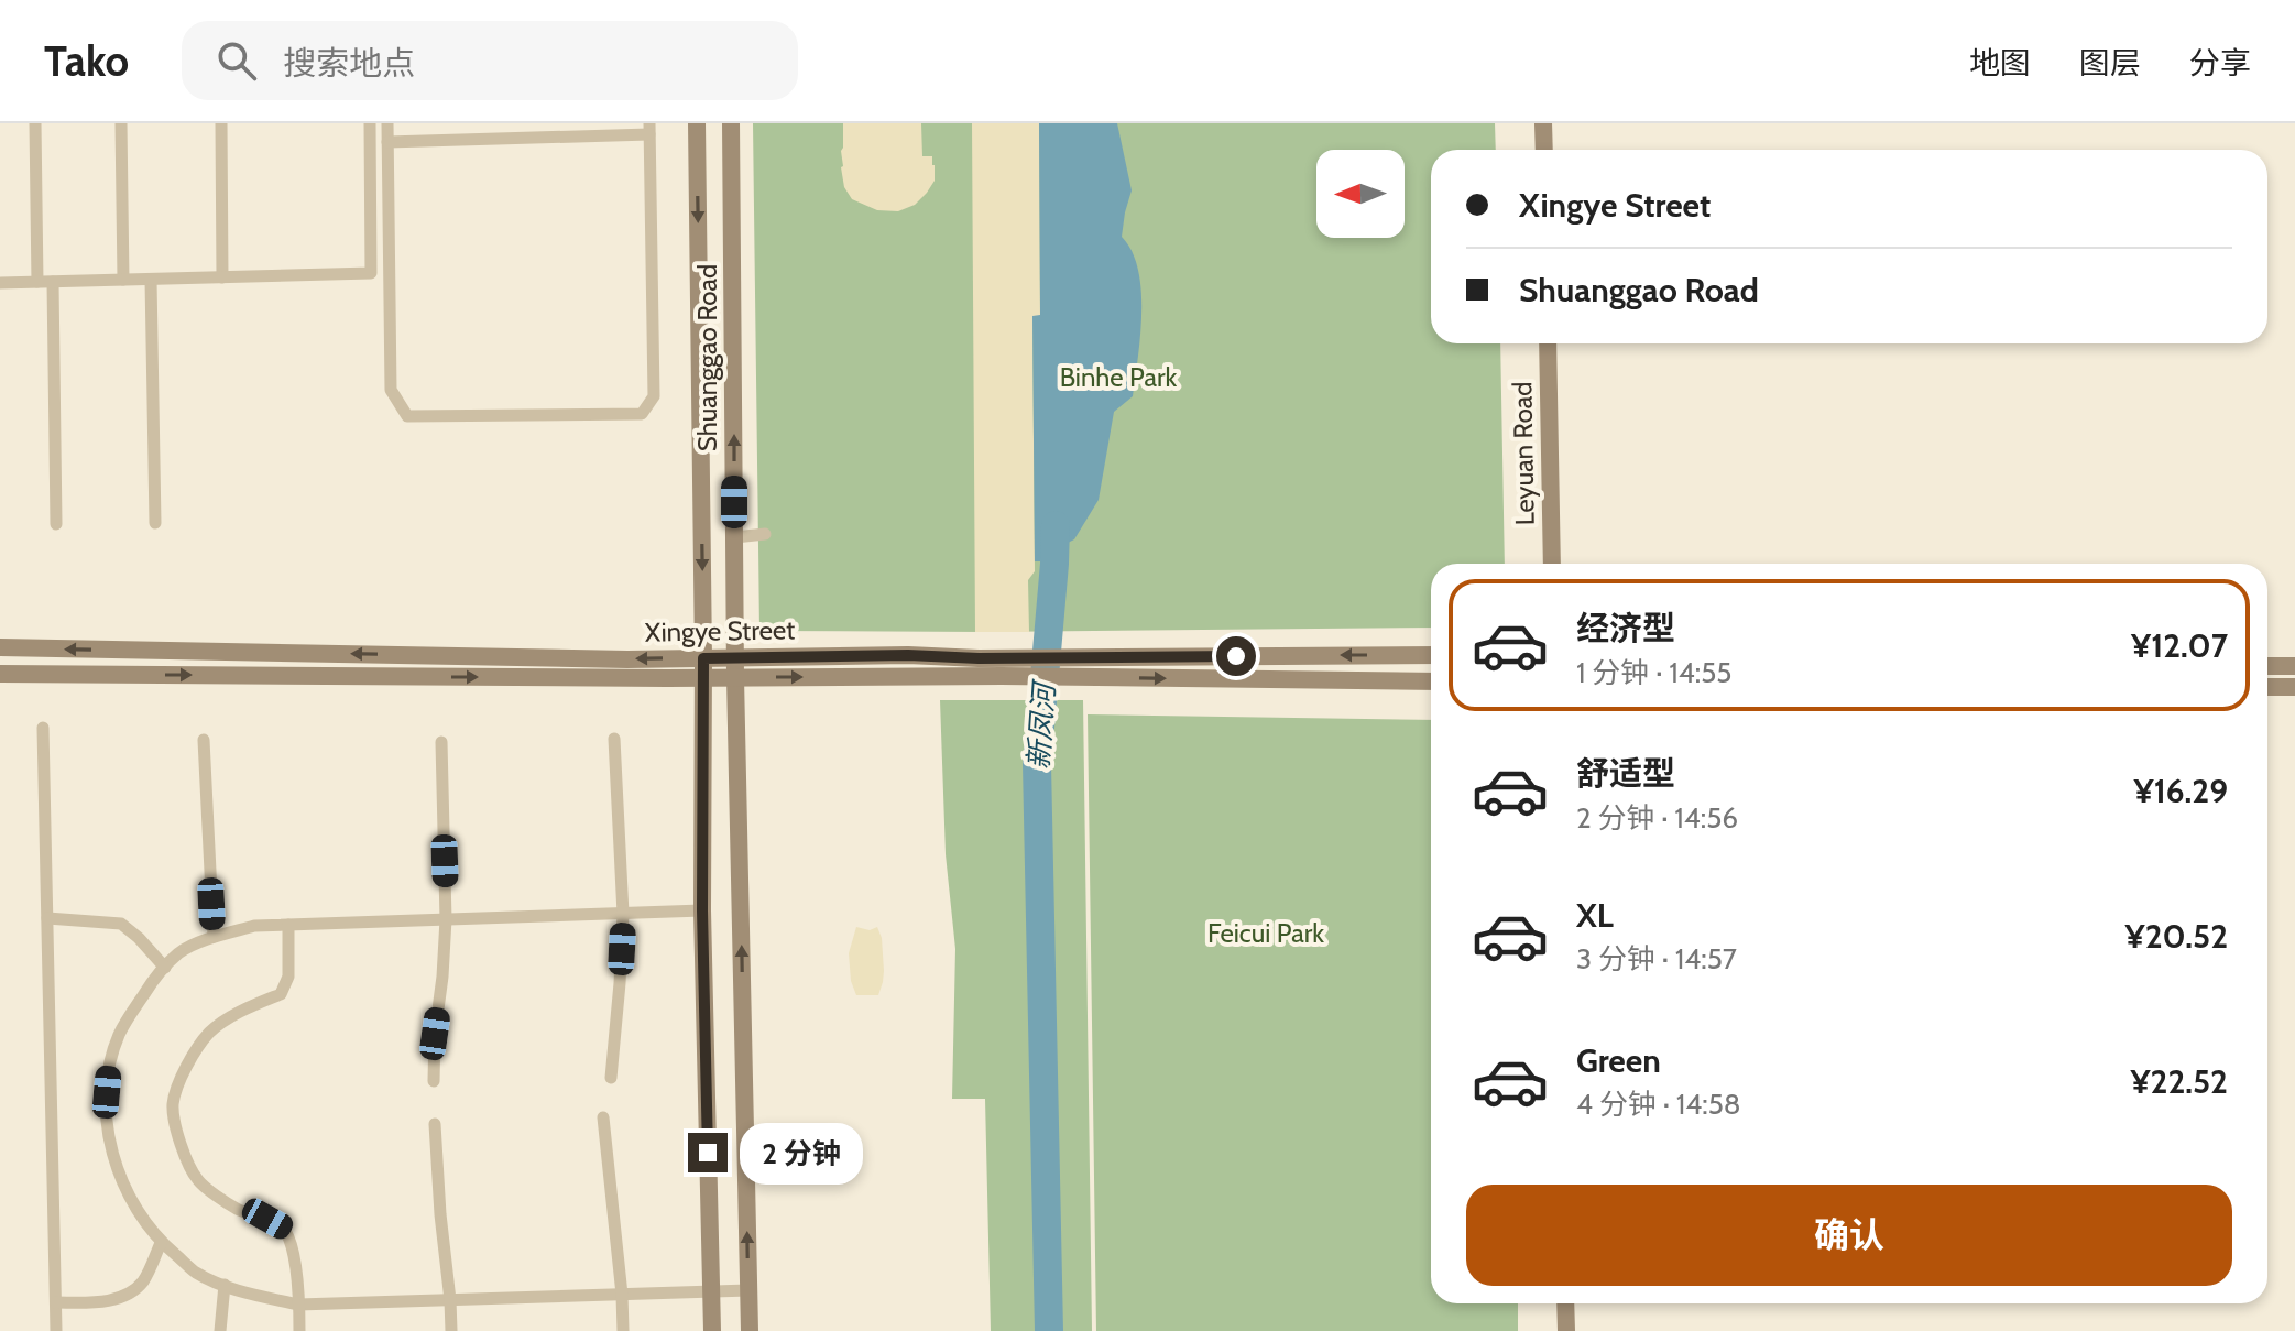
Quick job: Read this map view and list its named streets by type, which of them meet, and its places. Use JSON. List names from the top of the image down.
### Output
{
  "streets": {
    "main road": ["Shuanggao Road", "Leyuan Road", "Xingye Street"]
  },
  "crossings": [
    ["Shuanggao Road", "Xingye Street"]
  ],
  "water": ["新凤河"],
  "parks": ["Binhe Park", "Feicui Park"],
  "north": "left",
  "page": {
    "header": "Tako",
    "search": "搜索地点",
    "nav": ["地图", "图层", "分享"],
    "banner": ["Xingye Street", "Shuanggao Road"],
    "list": [
      {
        "name": "经济型",
        "note": "1 分钟 · 14:55",
        "value": "¥12.07"
      },
      {
        "name": "舒适型",
        "note": "2 分钟 · 14:56",
        "value": "¥16.29"
      },
      {
        "name": "XL",
        "note": "3 分钟 · 14:57",
        "value": "¥20.52"
      },
      {
        "name": "Green",
        "note": "4 分钟 · 14:58",
        "value": "¥22.52"
      }
    ],
    "bubble": "2 分钟",
    "buttons": "确认"
  }
}
